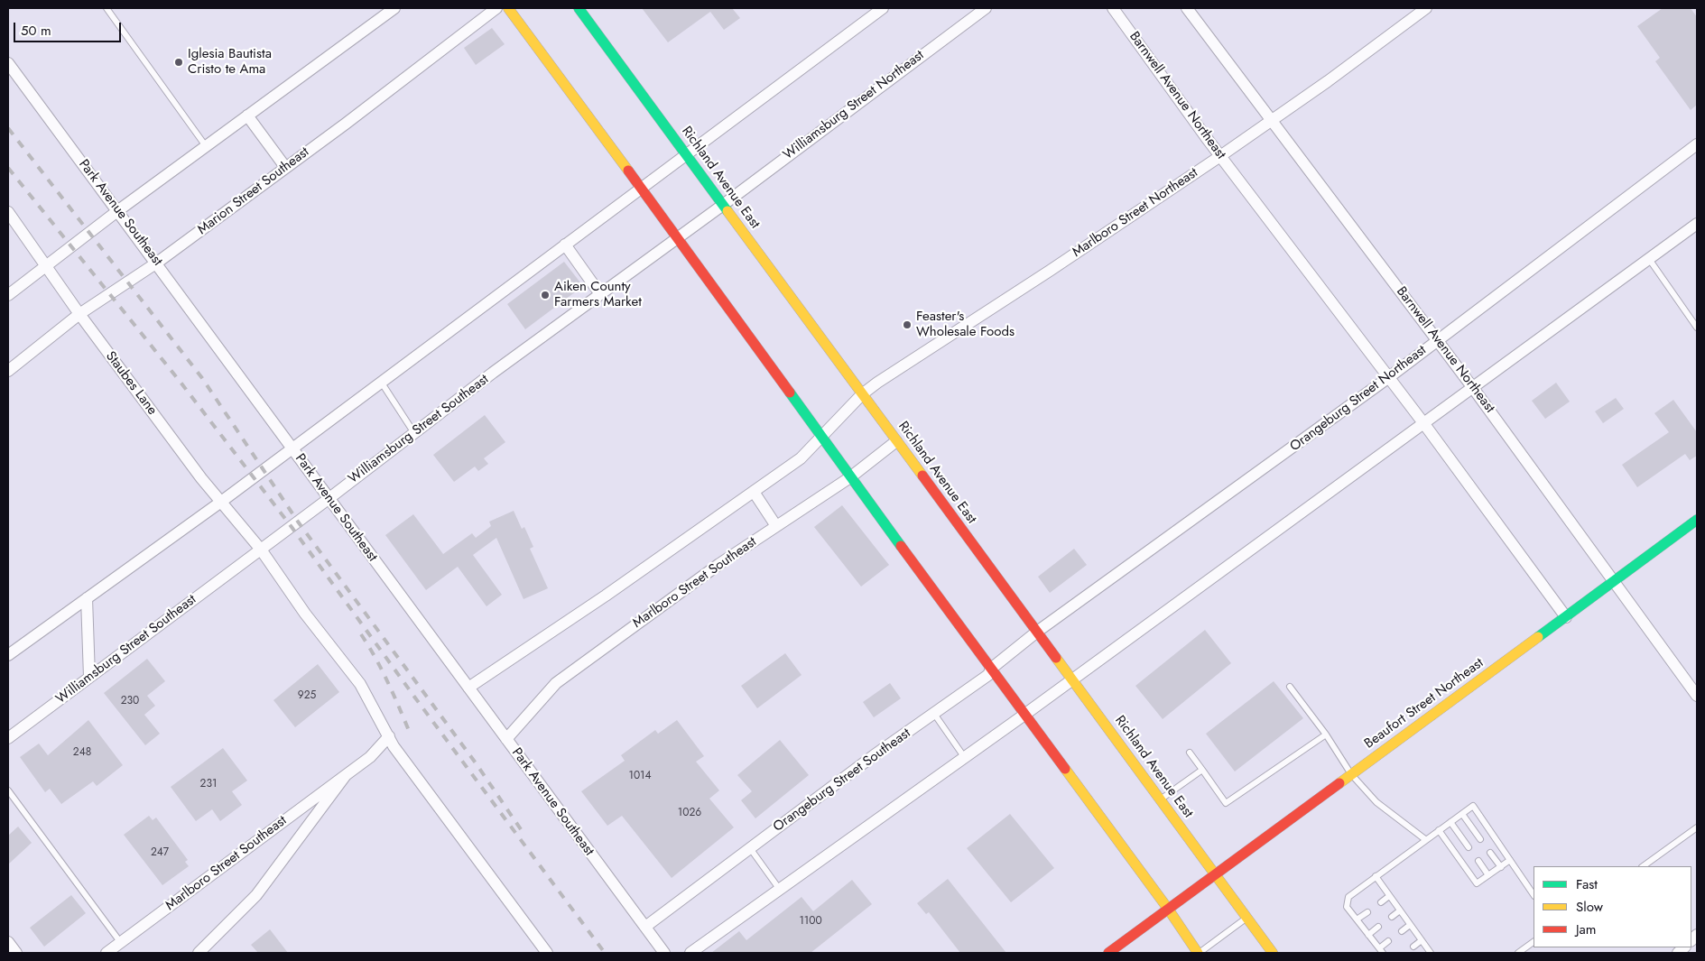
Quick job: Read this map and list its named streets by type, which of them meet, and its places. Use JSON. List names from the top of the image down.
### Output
{
  "streets": {
    "main road": ["Richland Avenue East", "Beaufort Street Northeast"],
    "street": [
      "Barnwell Avenue Northeast",
      "Williamsburg Street Northeast",
      "Marion Street Southeast",
      "Park Avenue Southeast",
      "Marlboro Street Northeast",
      "Staubes Lane",
      "Orangeburg Street Northeast",
      "Williamsburg Street Southeast",
      "Marlboro Street Southeast",
      "Orangeburg Street Southeast"
    ]
  },
  "crossings": [
    ["Barnwell Avenue Northeast", "Marlboro Street Northeast"],
    ["Barnwell Avenue Northeast", "Orangeburg Street Northeast"],
    ["Barnwell Avenue Northeast", "Beaufort Street Northeast"],
    ["Williamsburg Street Northeast", "Richland Avenue East"],
    ["Williamsburg Street Northeast", "Williamsburg Street Southeast"],
    ["Richland Avenue East", "Marlboro Street Northeast"],
    ["Richland Avenue East", "Orangeburg Street Northeast"],
    ["Richland Avenue East", "Williamsburg Street Southeast"],
    ["Richland Avenue East", "Marlboro Street Southeast"],
    ["Richland Avenue East", "Beaufort Street Northeast"],
    ["Richland Avenue East", "Orangeburg Street Southeast"],
    ["Marion Street Southeast", "Park Avenue Southeast"],
    ["Marion Street Southeast", "Staubes Lane"],
    ["Park Avenue Southeast", "Williamsburg Street Southeast"],
    ["Park Avenue Southeast", "Marlboro Street Southeast"],
    ["Park Avenue Southeast", "Orangeburg Street Southeast"],
    ["Staubes Lane", "Williamsburg Street Southeast"],
    ["Orangeburg Street Northeast", "Orangeburg Street Southeast"]
  ],
  "places": ["Iglesia Bautista Cristo te Ama", "Aiken County Farmers Market", "Feaster's Wholesale Foods"],
  "house_numbers": [
    "925",
    "230",
    "248",
    "1014",
    "231",
    "1026",
    "247",
    "1100"
  ],
  "legend": ["Fast", "Slow", "Jam"],
  "scale_bar": "50 m"
}
